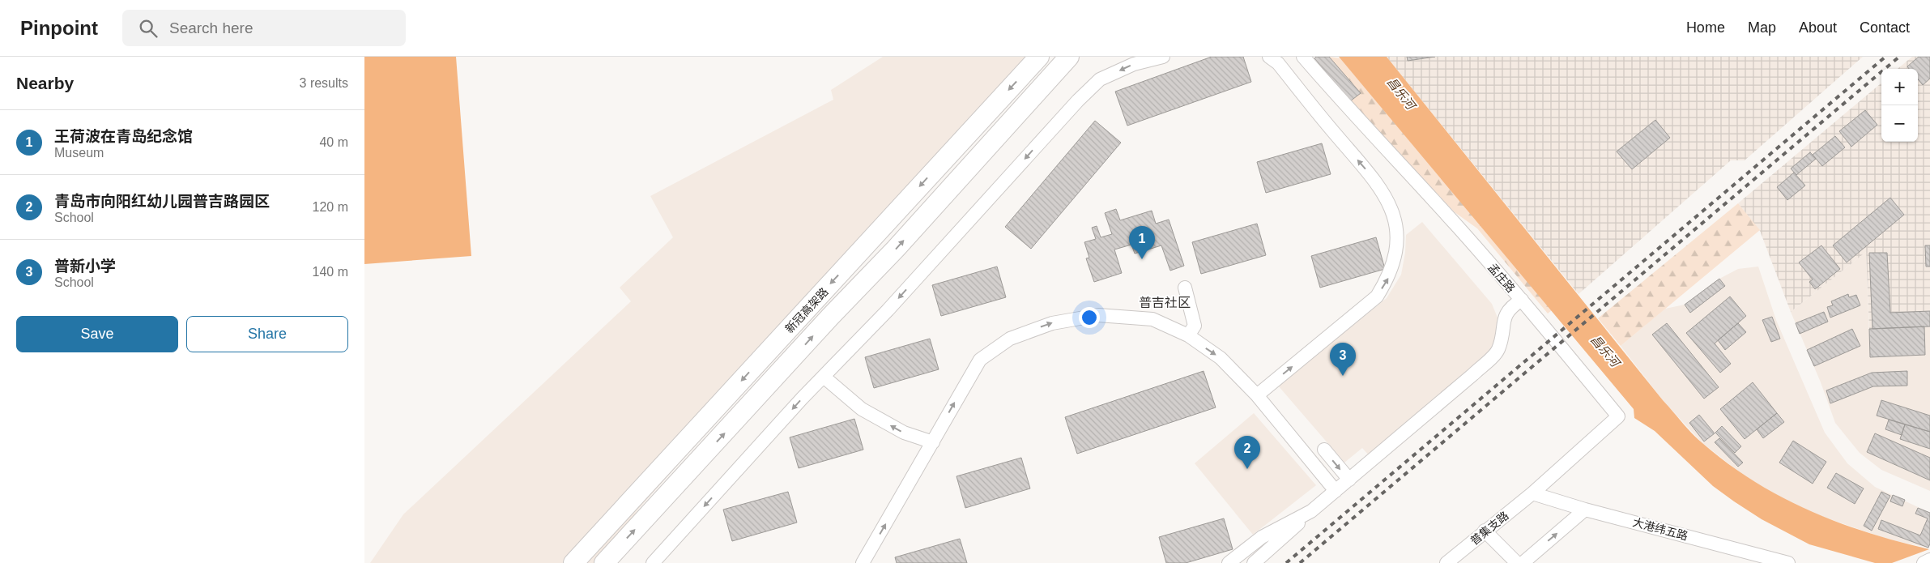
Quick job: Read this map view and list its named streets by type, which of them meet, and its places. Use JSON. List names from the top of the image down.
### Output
{
  "streets": {
    "highway": ["新冠高架路"],
    "street": ["孟庄路", "普集支路", "大港纬五路"]
  },
  "crossings": [
    ["孟庄路", "普集支路"],
    ["孟庄路", "大港纬五路"],
    ["普集支路", "大港纬五路"]
  ],
  "districts": ["普吉社区"],
  "water": ["昌乐河"],
  "page": {
    "header": "Pinpoint",
    "search": "Search here",
    "nav": [
      "Home",
      "Map",
      "About",
      "Contact"
    ],
    "heading": ["Nearby", "3 results"],
    "map_buttons": ["+", "−"],
    "list": [
      {
        "mark": "1",
        "name": "王荷波在青岛纪念馆",
        "note": "Museum",
        "value": "40 m"
      },
      {
        "mark": "2",
        "name": "青岛市向阳红幼儿园普吉路园区",
        "note": "School",
        "value": "120 m"
      },
      {
        "mark": "3",
        "name": "普新小学",
        "note": "School",
        "value": "140 m"
      }
    ],
    "pins": ["1", "3", "2"],
    "buttons": ["Save", "Share"]
  }
}
